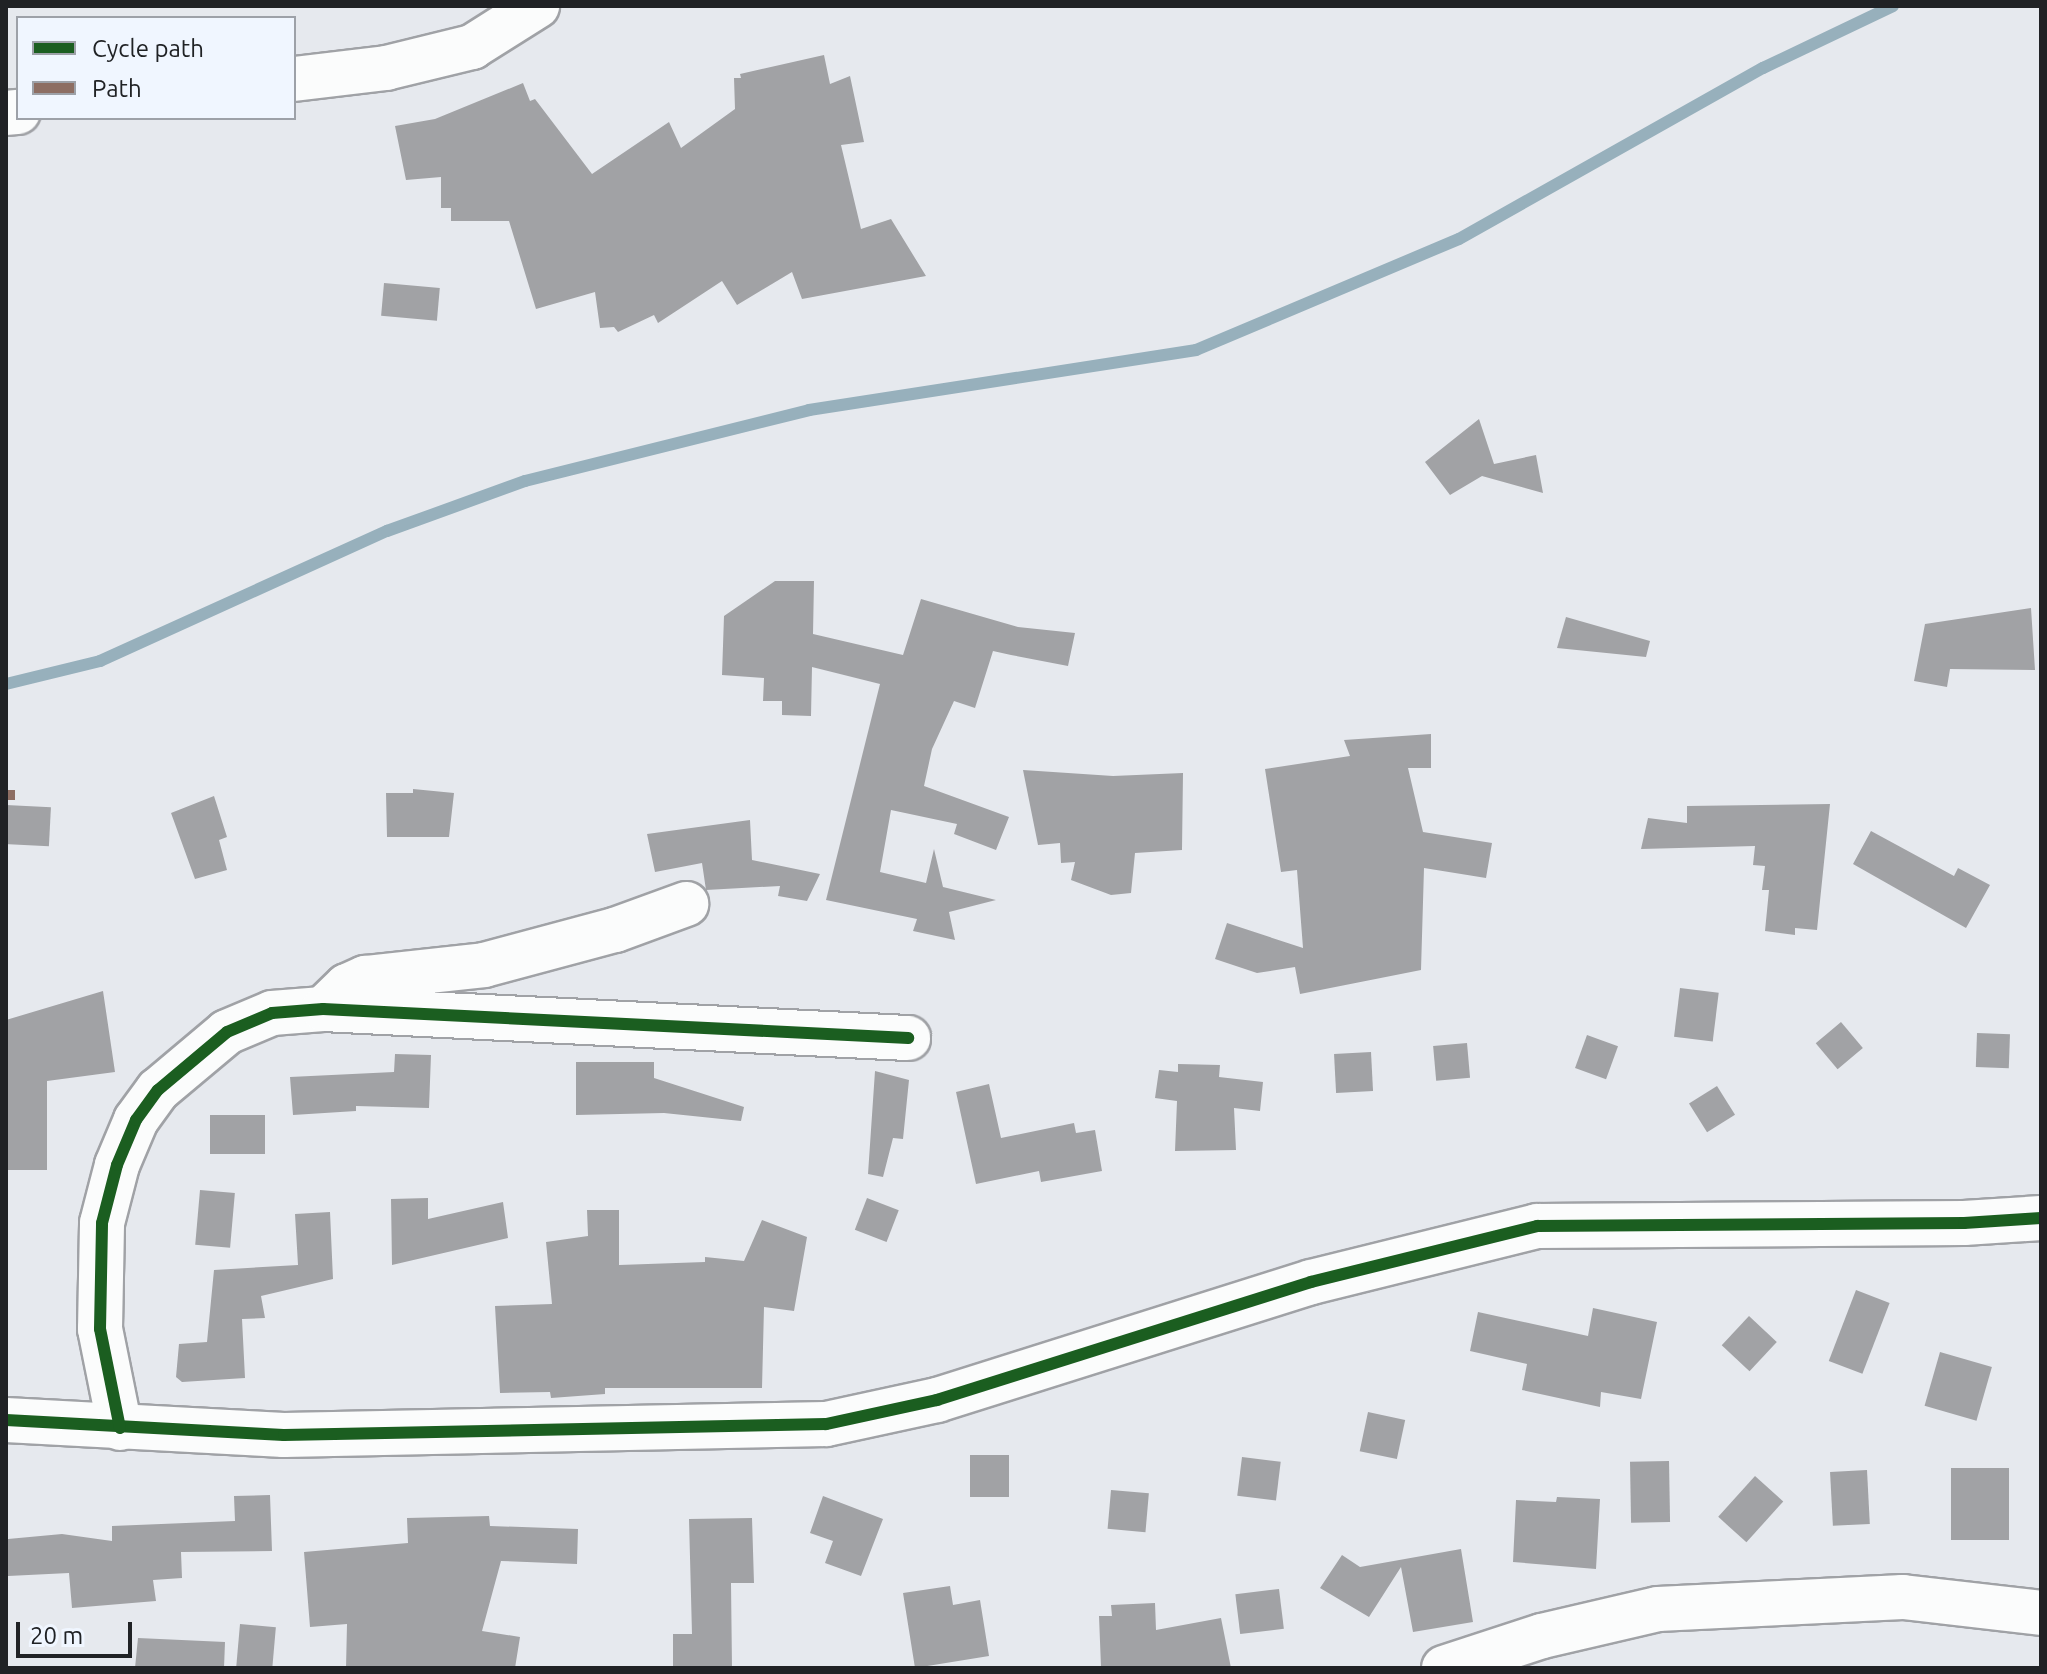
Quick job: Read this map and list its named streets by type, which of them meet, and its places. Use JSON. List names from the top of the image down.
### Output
{
  "legend": ["Cycle path", "Path"],
  "scale_bar": "20 m"
}
